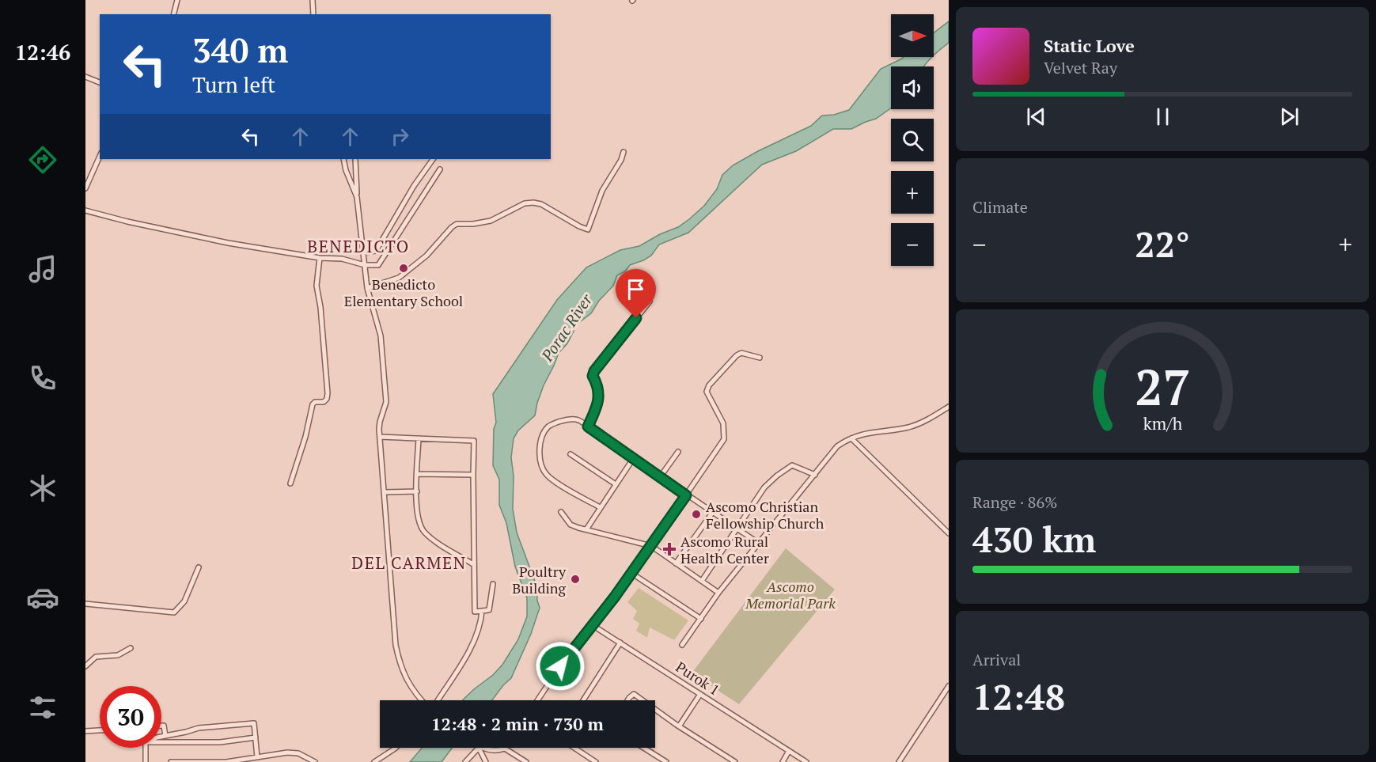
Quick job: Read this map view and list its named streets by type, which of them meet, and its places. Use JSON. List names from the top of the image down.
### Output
{
  "streets": {
    "street": ["Purok 1"]
  },
  "districts": ["BENEDICTO", "DEL CARMEN"],
  "water": ["Porac River"],
  "parks": ["Ascomo Memorial Park"],
  "places": {
    "other": ["Benedicto Elementary School", "Ascomo Christian Fellowship Church", "Poultry Building"],
    "health": ["Ascomo Rural Health Center"]
  },
  "north": "right",
  "page": {
    "tabs": "12:46",
    "map_buttons": ["+", "−"],
    "turn": ["340 m", "Turn left"],
    "song": ["Static Love", "Velvet Ray"],
    "tile": [
      "Climate",
      ["Range · 86%", "430 km"],
      ["Arrival", "12:48"]
    ],
    "heat": ["−", "22°", "+"],
    "limit": "30",
    "trip": "12:48 · 2 min · 730 m",
    "gauge": ["27", "km/h"]
  }
}
